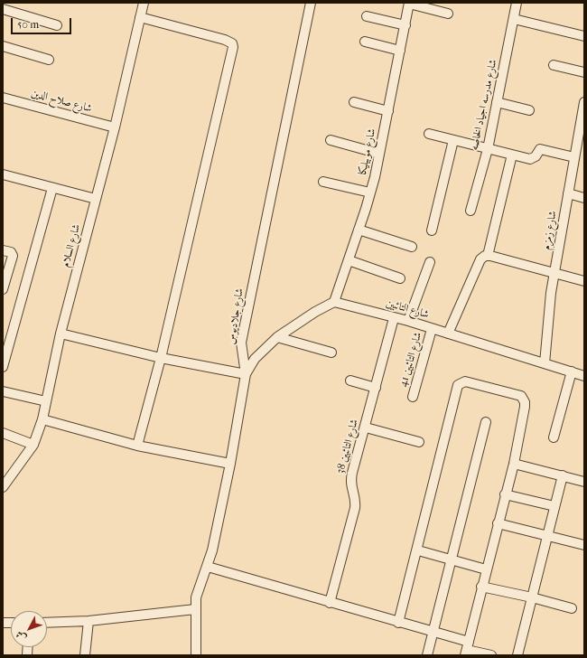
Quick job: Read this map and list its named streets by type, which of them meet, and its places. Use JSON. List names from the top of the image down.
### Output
{
  "streets": {
    "street": [
      "شارع صلاح الدين",
      "شارع مدرسه اجياد الخاصه",
      "شارع موبيليكا",
      "شارع زمزم",
      "شارع السلام",
      "شارع التائبين",
      "شارع جلاديوس",
      "شارع التائبين 41",
      "شارع التائبين 38"
    ]
  },
  "crossings": [
    ["شارع صلاح الدين", "شارع السلام"],
    ["شارع موبيليكا", "شارع التائبين"],
    ["شارع زمزم", "شارع التائبين"],
    ["شارع التائبين", "شارع التائبين 41"],
    ["شارع التائبين", "شارع التائبين 38"]
  ],
  "scale_bar": "50 m",
  "north": "bottom left"
}
